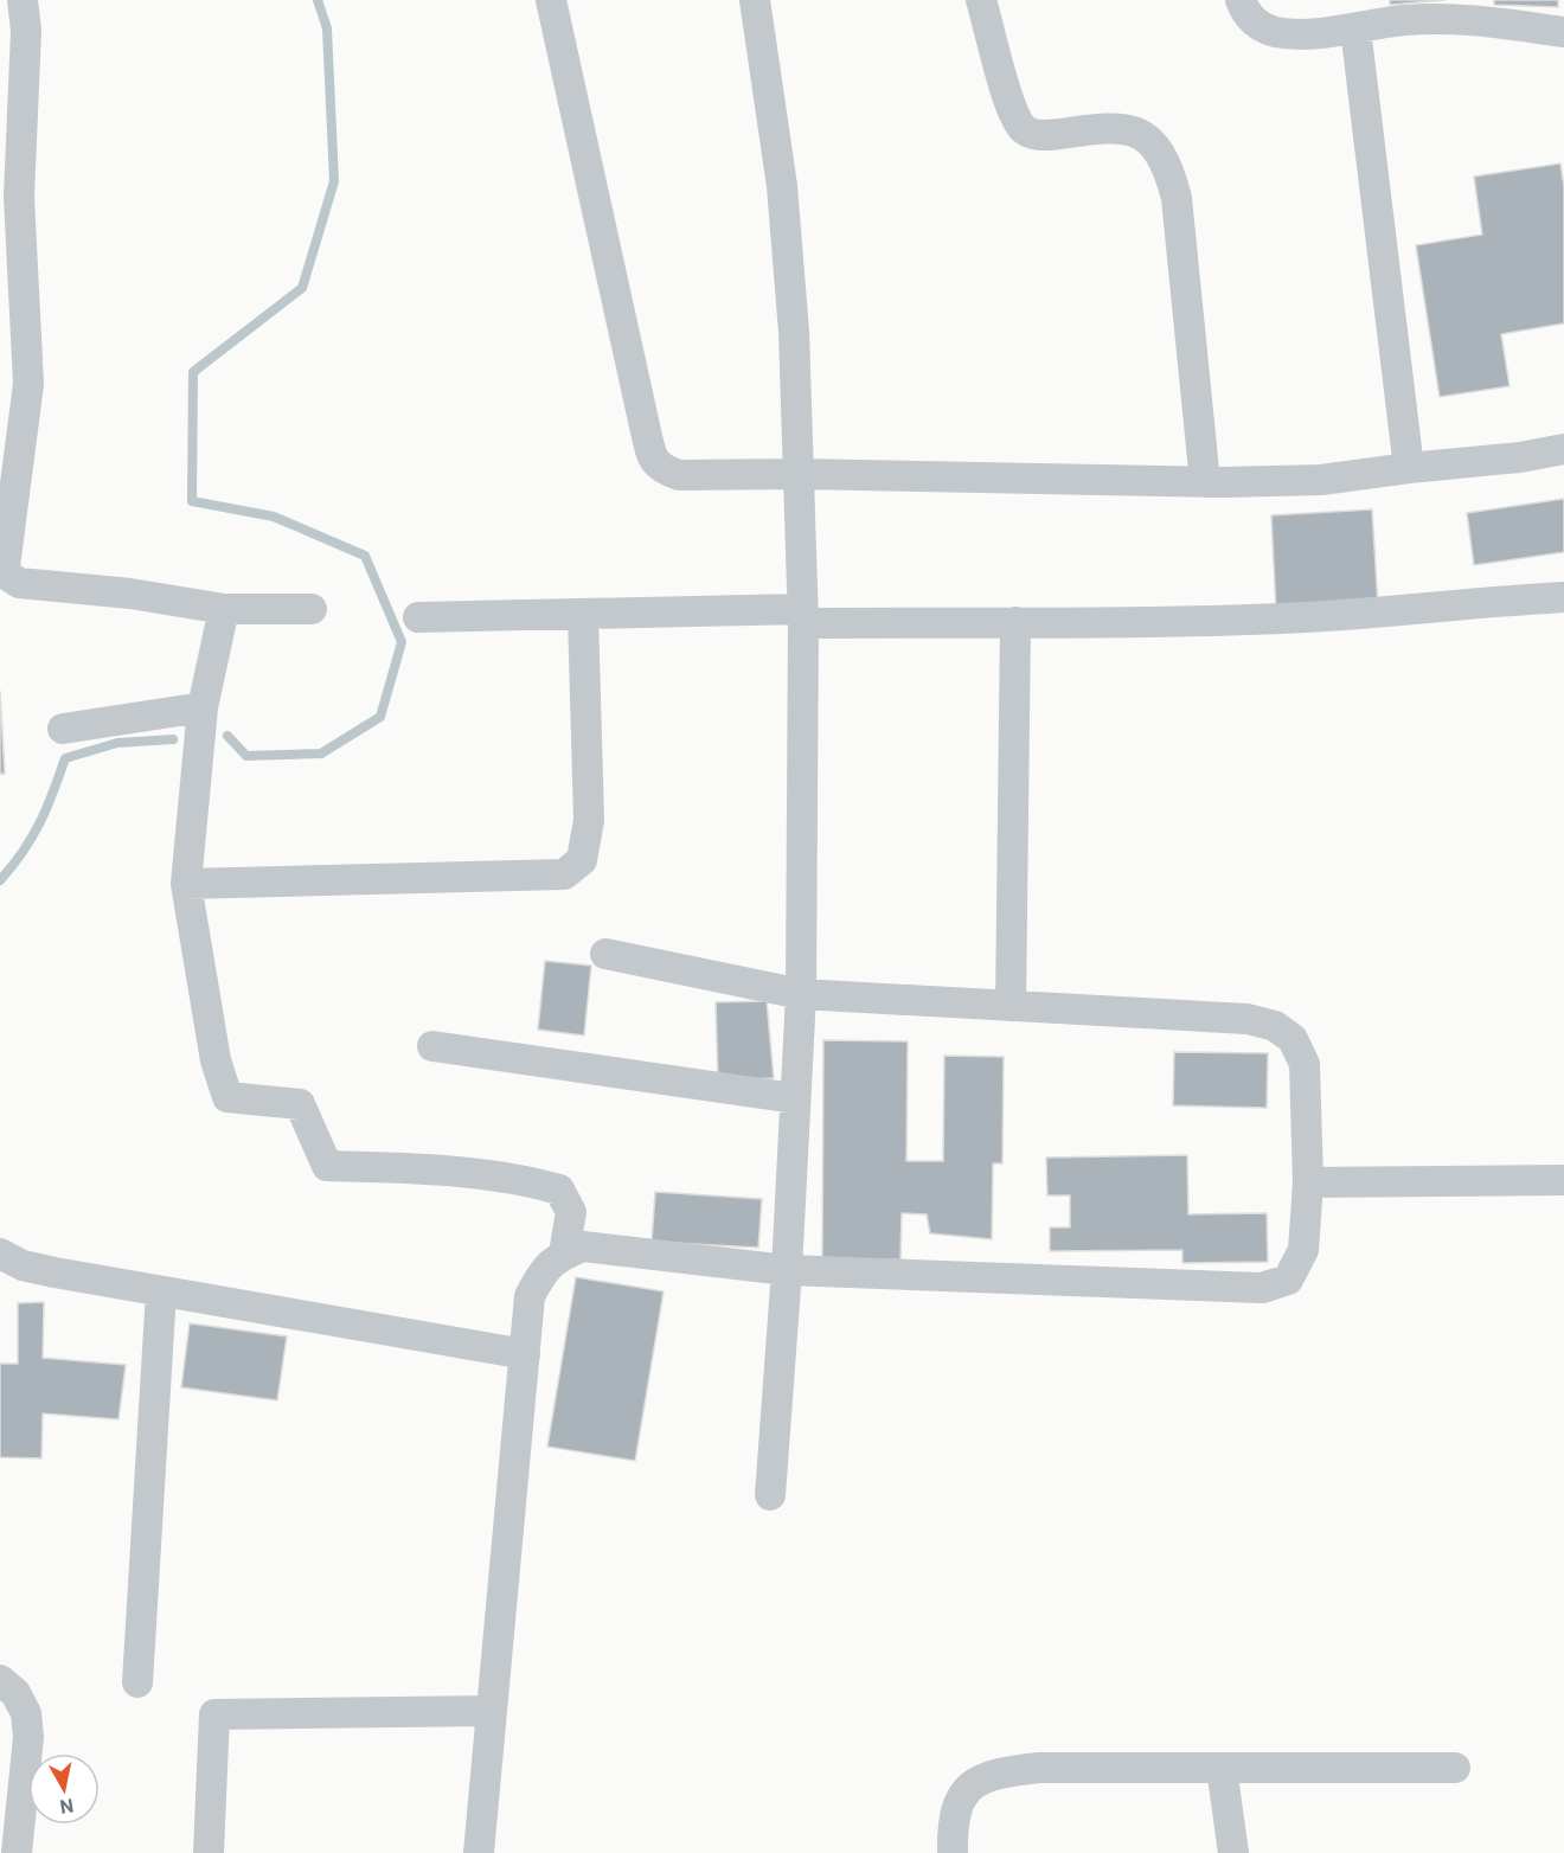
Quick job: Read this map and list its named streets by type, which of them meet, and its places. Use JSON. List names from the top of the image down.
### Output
{
  "north": "bottom"
}
